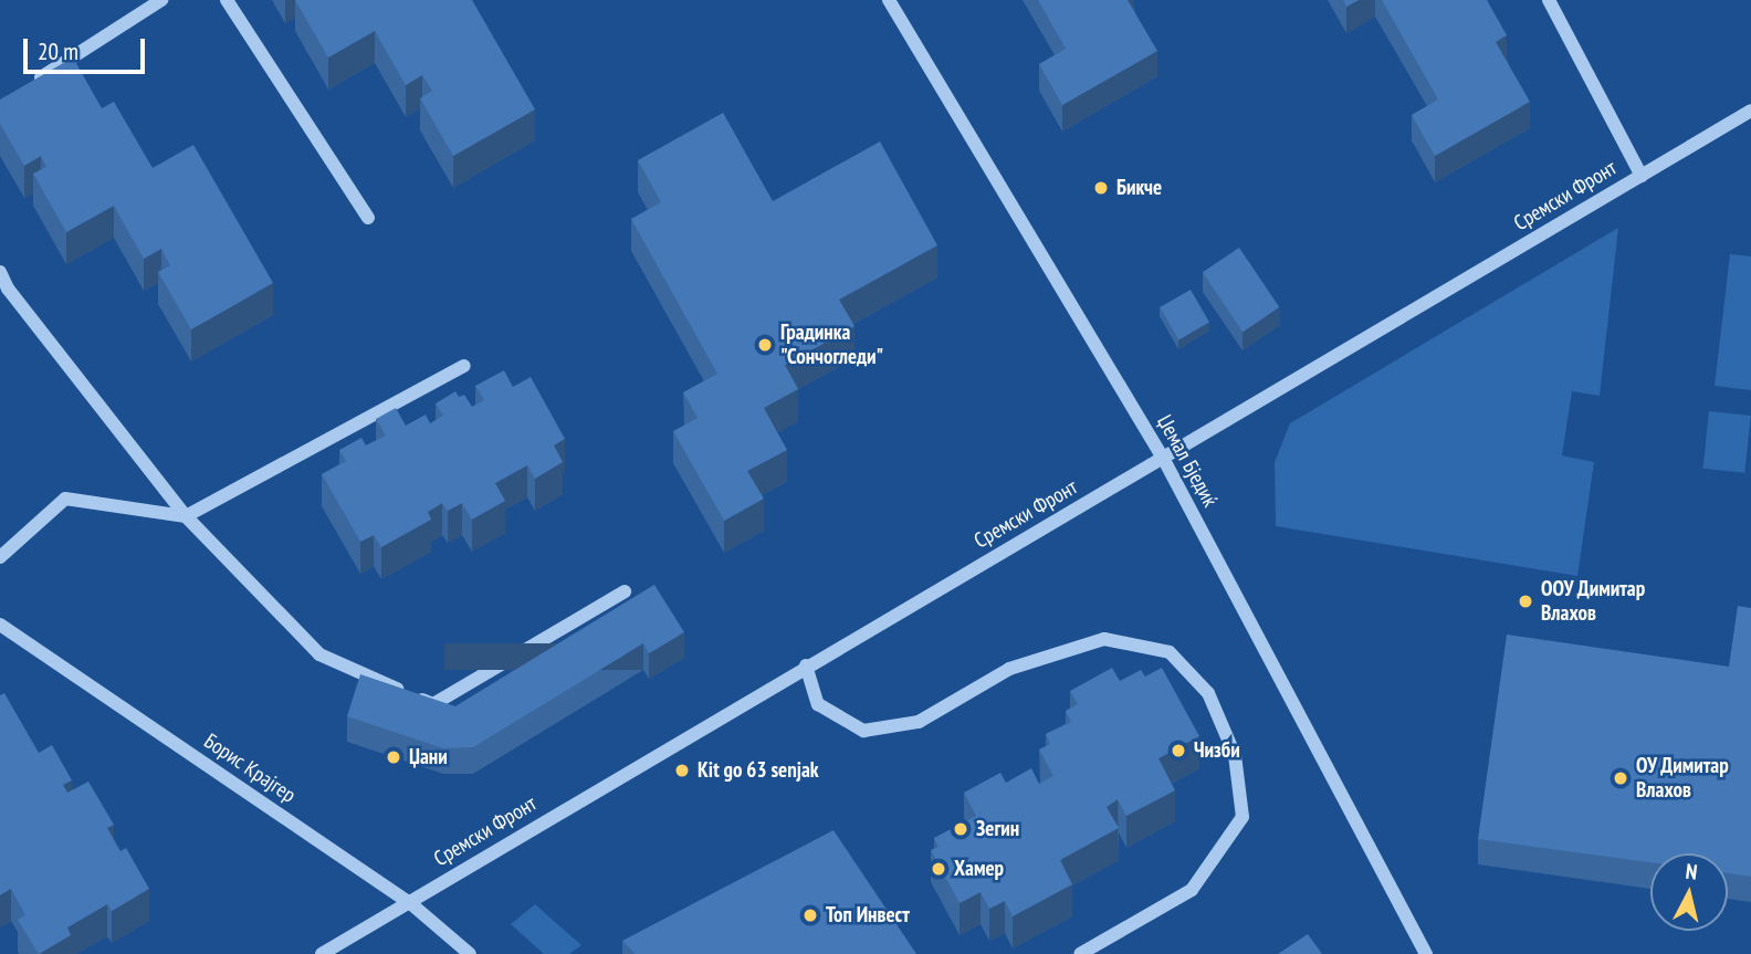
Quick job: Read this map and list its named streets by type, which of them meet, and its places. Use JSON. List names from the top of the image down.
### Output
{
  "streets": {
    "street": ["Сремски Фронт", "Џемал Бједиќ", "Борис Крајгер"]
  },
  "crossings": [
    ["Сремски Фронт", "Џемал Бједиќ"],
    ["Сремски Фронт", "Борис Крајгер"]
  ],
  "places": [
    "Бикче",
    "Градинка \"Сончогледи\"",
    "ООУ Димитар Влахов",
    "Чизби",
    "Џани",
    "Kit go 63 senjak",
    "ОУ Димитар Влахов",
    "Зегин",
    "Хамер",
    "Топ Инвест"
  ],
  "scale_bar": "20 m",
  "north": "top"
}
